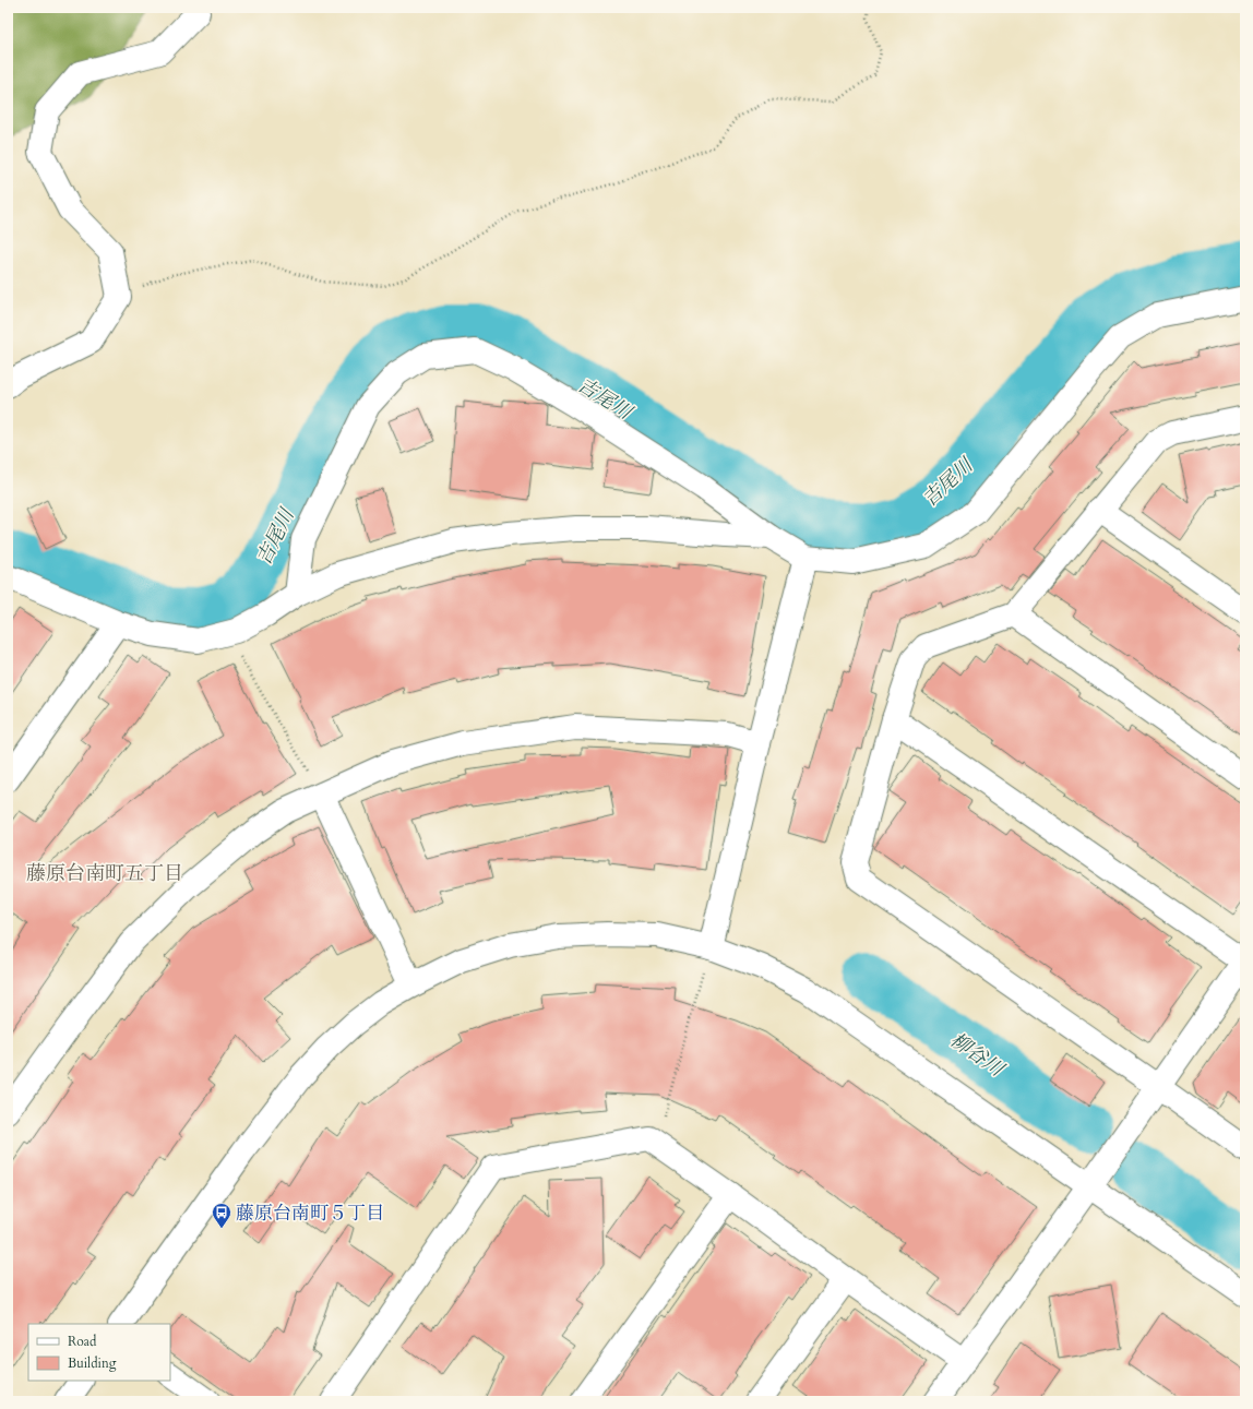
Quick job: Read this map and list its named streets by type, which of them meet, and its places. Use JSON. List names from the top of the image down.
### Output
{
  "districts": ["藤原台南町五丁目"],
  "water": ["吉尾川", "柳谷川"],
  "places": {
    "bus stop": ["藤原台南町５丁目"]
  },
  "legend": ["Road", "Building"]
}
